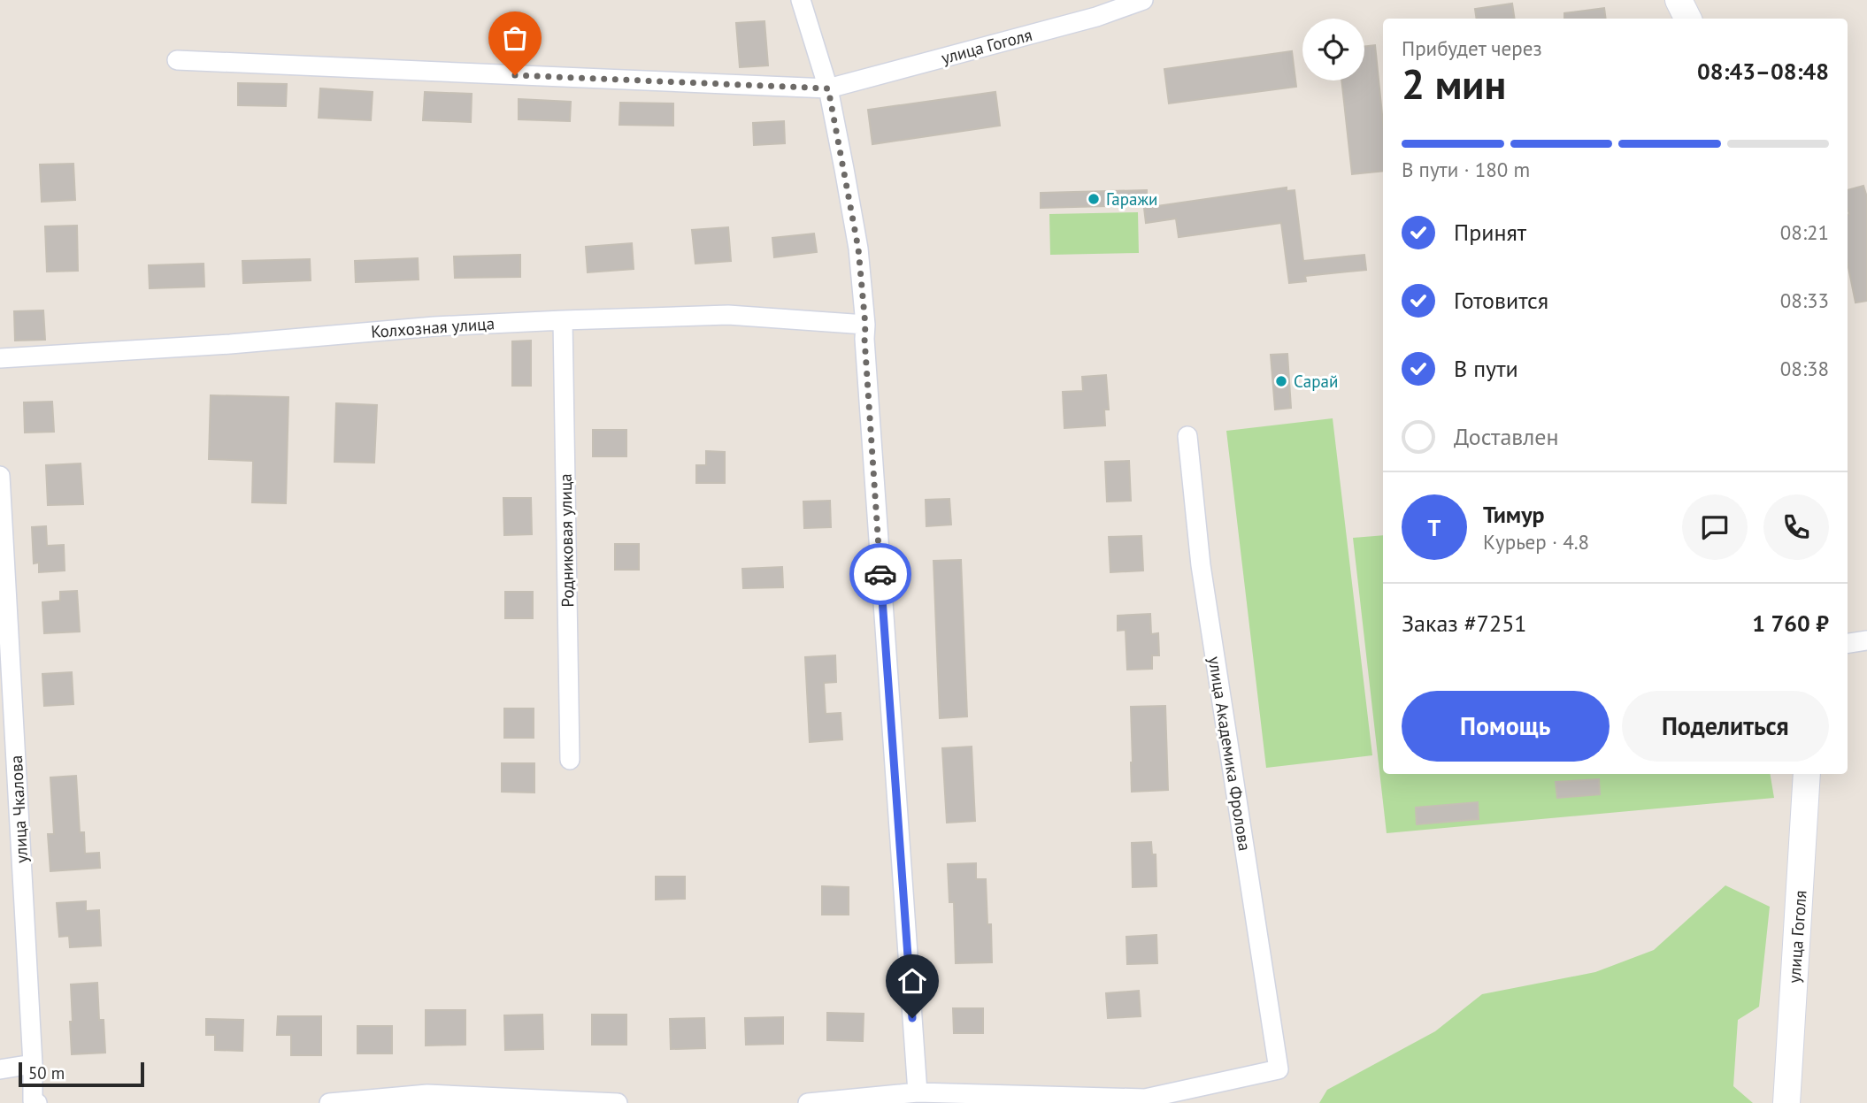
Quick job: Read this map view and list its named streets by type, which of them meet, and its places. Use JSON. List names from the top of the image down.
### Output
{
  "streets": {
    "main road": ["улица Гоголя"],
    "street": [
      "Колхозная улица",
      "Родниковая улица",
      "улица Академика Фролова",
      "улица Чкалова"
    ]
  },
  "crossings": [
    ["Колхозная улица", "Родниковая улица"]
  ],
  "places": ["Гаражи", "Сарай"],
  "scale_bar": "50 m",
  "page": {
    "heading": ["2 мин", "Прибудет через", "08:43–08:48"],
    "panel": [
      "Тимур",
      "Курьер · 4.8",
      "Заказ #7251",
      "1 760 ₽"
    ],
    "bar": "В пути · 180 m",
    "list": [
      ["Принят", "08:21"],
      ["Готовится", "08:33"],
      ["В пути", "08:38"],
      "Доставлен"
    ],
    "round": "Т",
    "buttons": ["Помощь", "Поделиться"],
    "scale": "50 m"
  }
}
